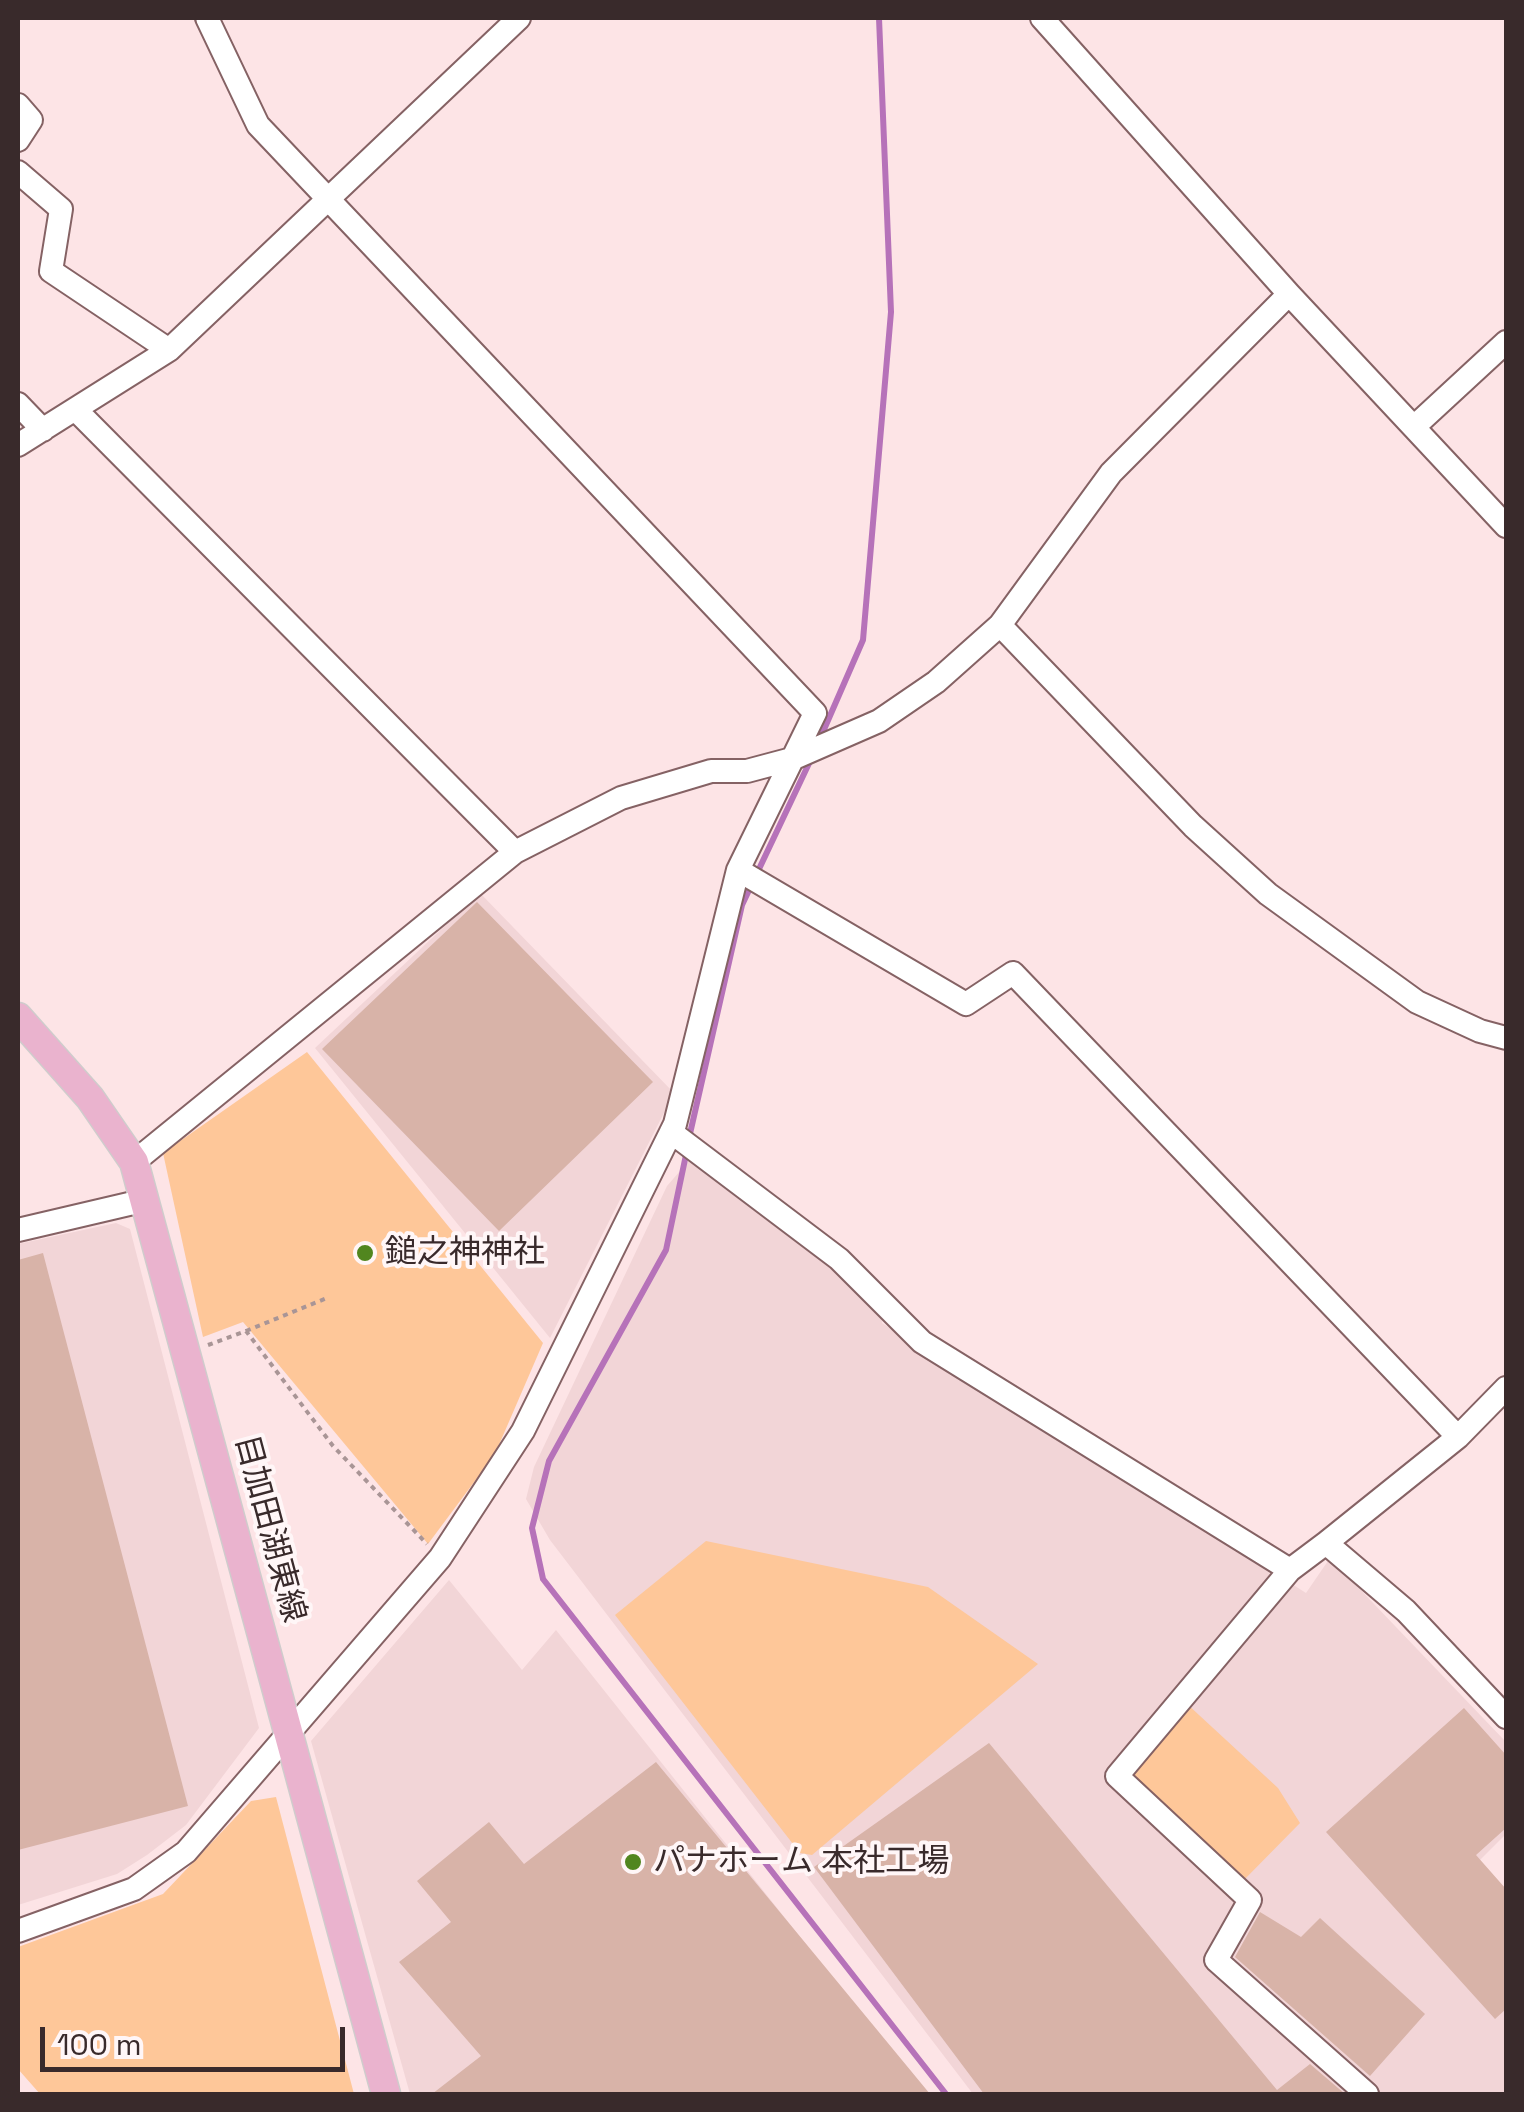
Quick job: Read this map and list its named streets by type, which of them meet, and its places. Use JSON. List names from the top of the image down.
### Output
{
  "streets": {
    "main road": ["目加田湖東線"]
  },
  "places": ["鎚之神神社", "パナホーム 本社工場"],
  "scale_bar": "100 m"
}
